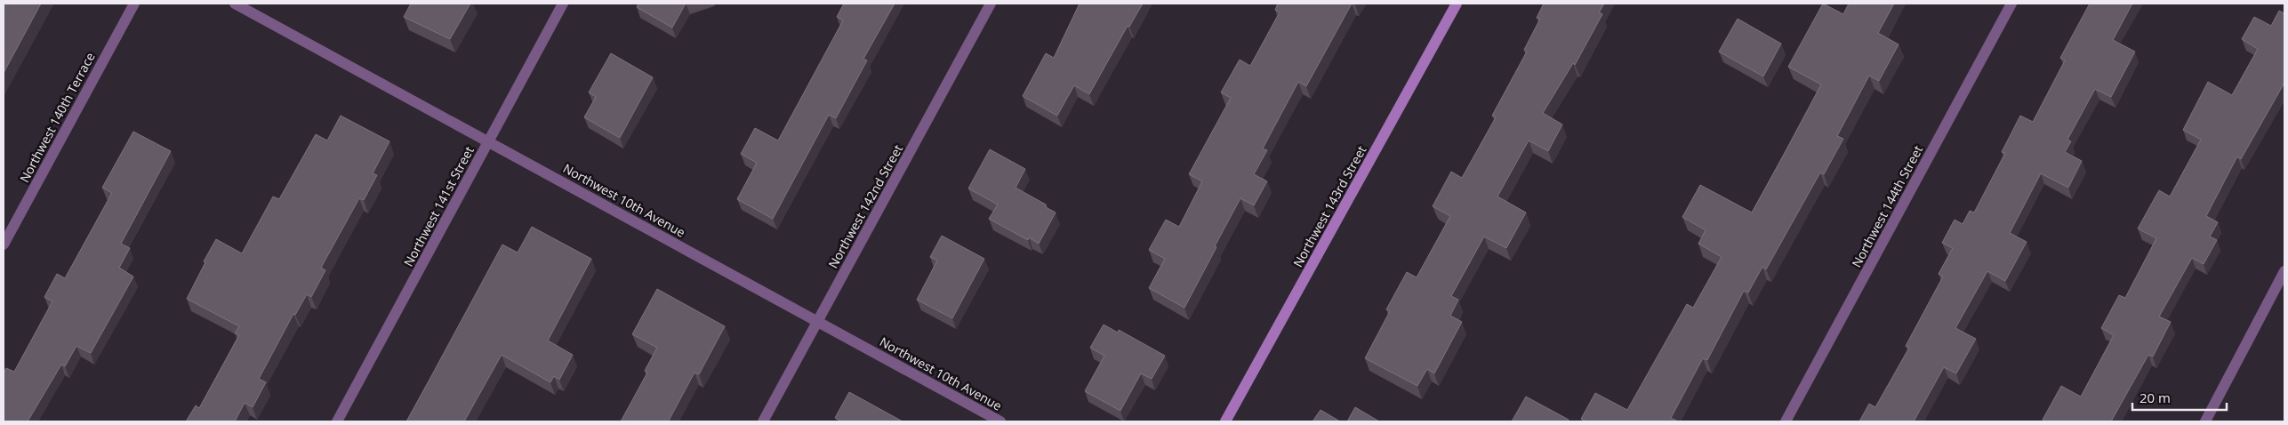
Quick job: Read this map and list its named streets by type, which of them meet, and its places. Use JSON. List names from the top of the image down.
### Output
{
  "streets": {
    "street": [
      "Northwest 140th Terrace",
      "Northwest 10th Avenue",
      "Northwest 141st Street",
      "Northwest 142nd Street",
      "Northwest 143rd Street",
      "Northwest 144th Street"
    ]
  },
  "crossings": [
    ["Northwest 10th Avenue", "Northwest 141st Street"],
    ["Northwest 10th Avenue", "Northwest 142nd Street"]
  ],
  "scale_bar": "20 m"
}
